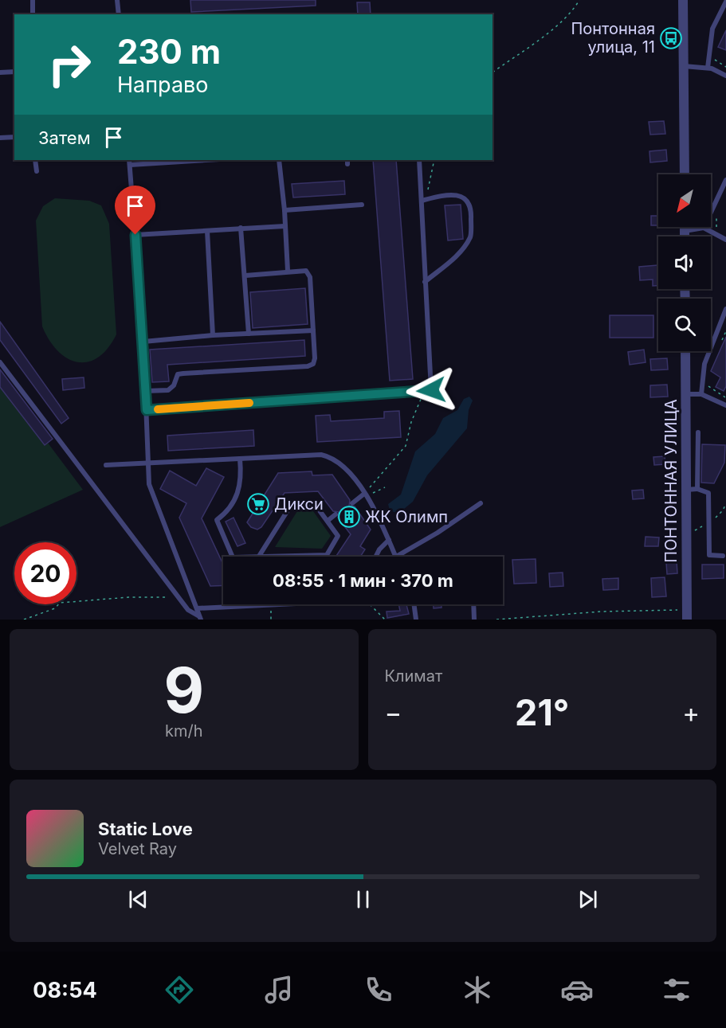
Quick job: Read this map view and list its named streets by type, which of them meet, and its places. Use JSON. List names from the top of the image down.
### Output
{
  "streets": {
    "street": ["ПОНТОННАЯ УЛИЦА"]
  },
  "places": {
    "bus stop": ["Понтонная улица, 11"],
    "supermarket": ["Дикси"],
    "building": ["ЖК Олимп"]
  },
  "north": "bottom left",
  "page": {
    "turn": ["230 m", "Направо"],
    "then": "Затем",
    "limit": "20",
    "trip": "08:55 · 1 мин · 370 m",
    "tile": [
      ["9", "km/h"],
      "Климат"
    ],
    "heat": ["−", "21°", "+"],
    "song": ["Static Love", "Velvet Ray"],
    "tabs": "08:54"
  }
}
